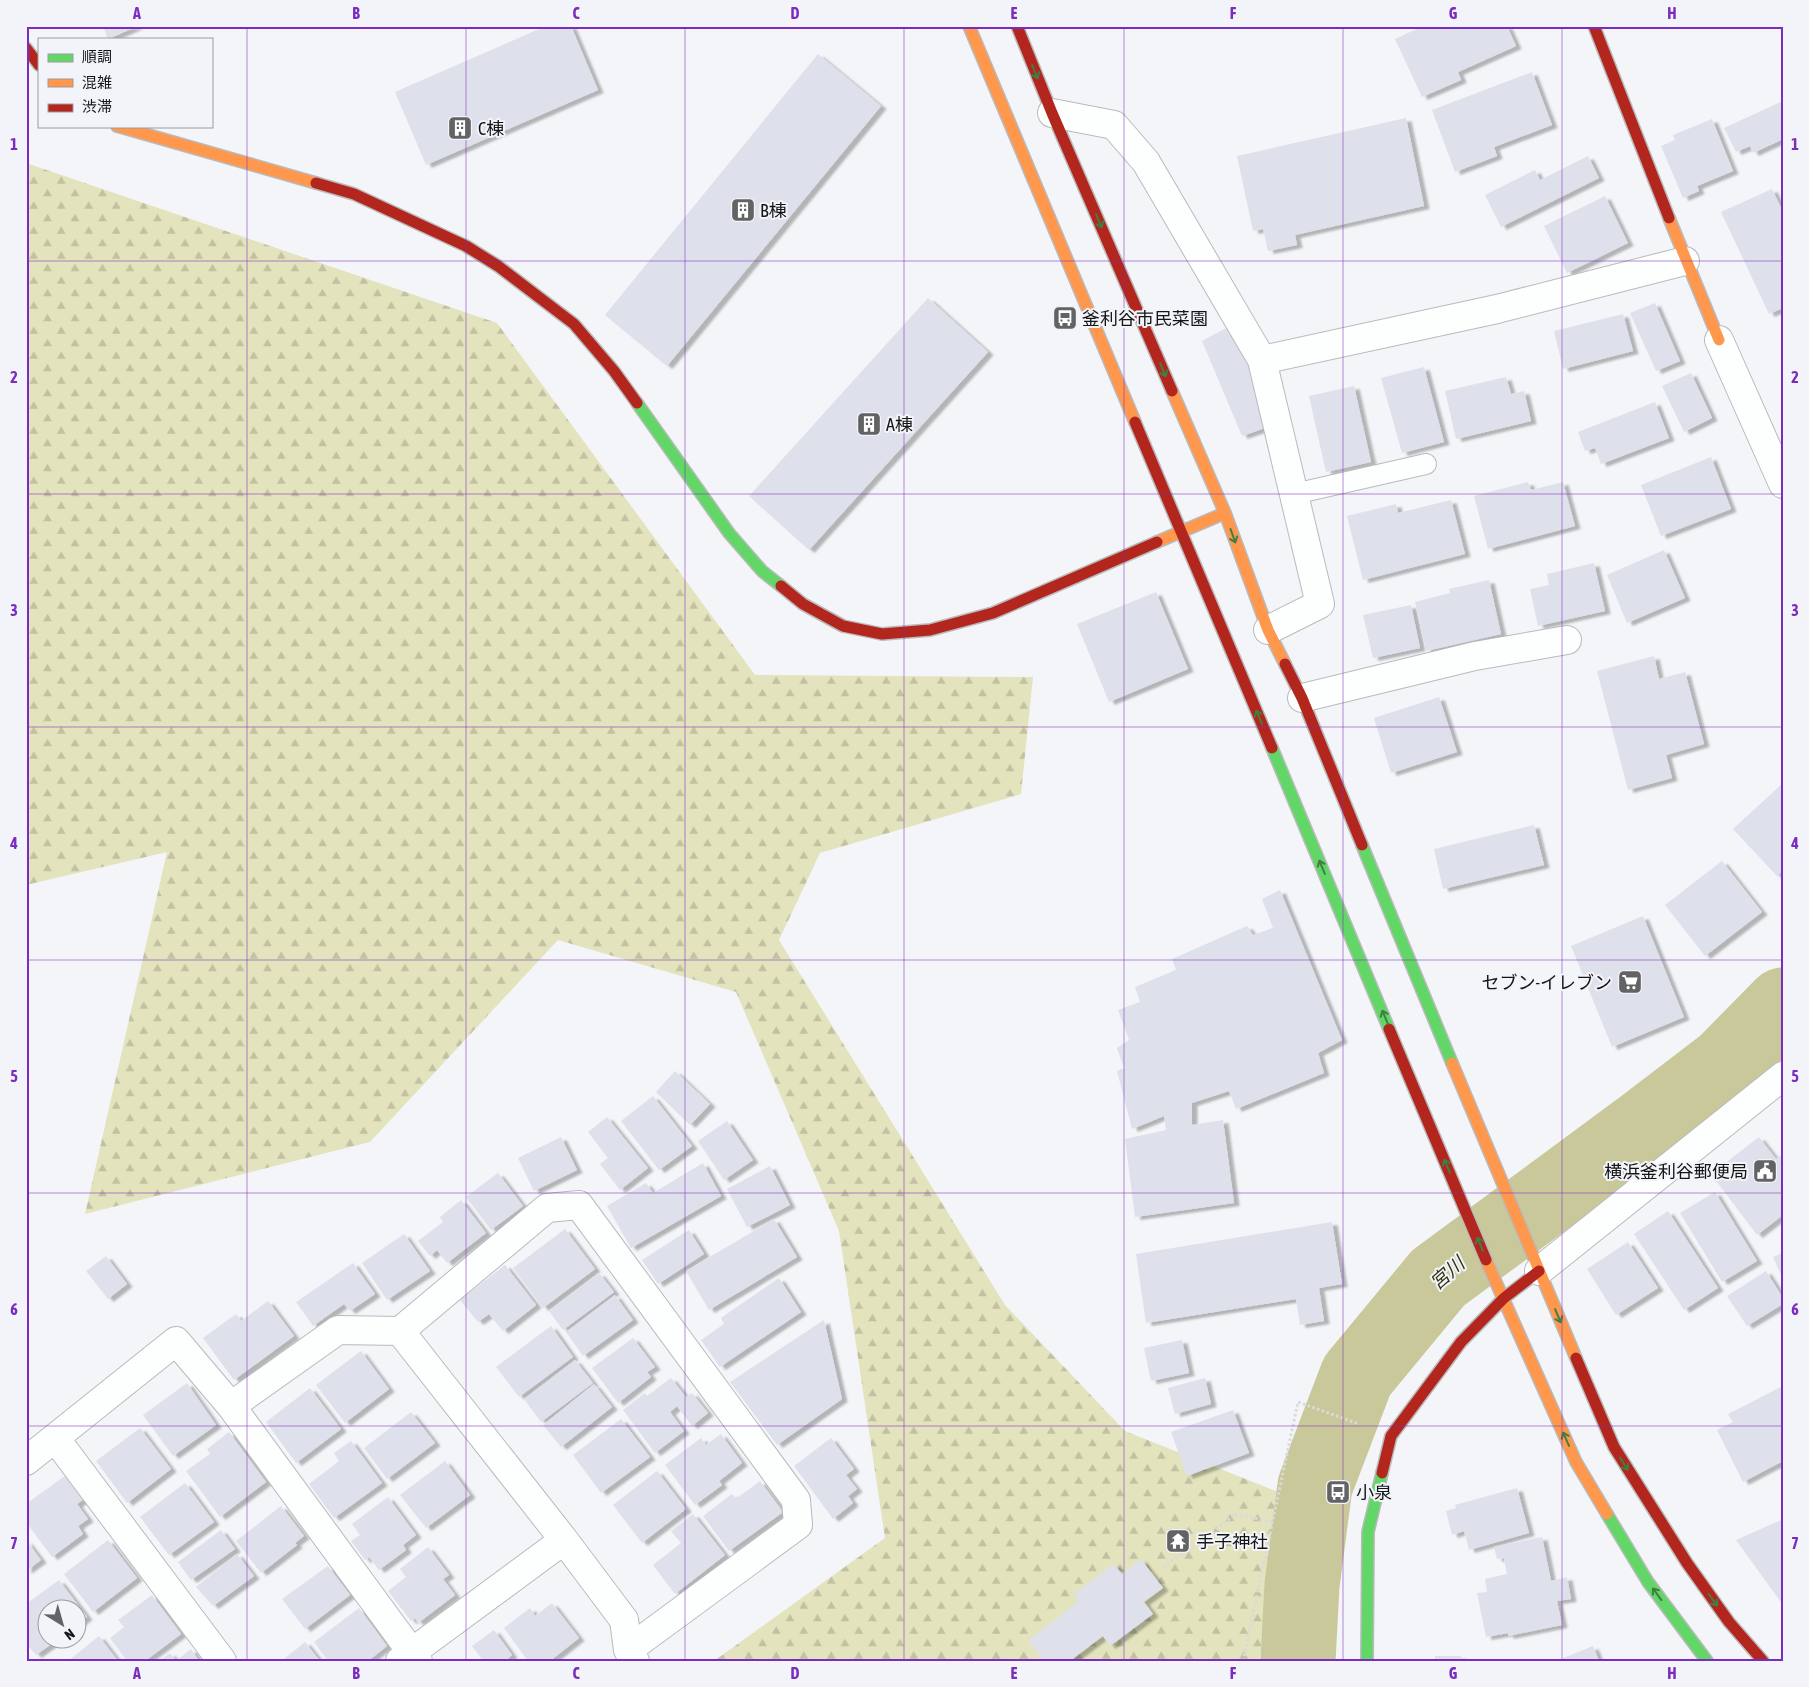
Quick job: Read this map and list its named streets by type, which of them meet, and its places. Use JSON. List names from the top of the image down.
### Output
{
  "water": ["宮川"],
  "places": {
    "building": ["C棟", "B棟", "A棟"],
    "bus stop": ["釜利谷市民菜園", "小泉"],
    "supermarket": ["セブン-イレブン"],
    "public building": ["横浜釜利谷郵便局"],
    "temple": ["手子神社"]
  },
  "legend": ["順調", "混雑", "渋滞"],
  "north": "bottom right",
  "grid": {
    "columns": [
      "A",
      "B",
      "C",
      "D",
      "E",
      "F",
      "G",
      "H"
    ],
    "rows": [
      "1",
      "2",
      "3",
      "4",
      "5",
      "6",
      "7"
    ]
  }
}
